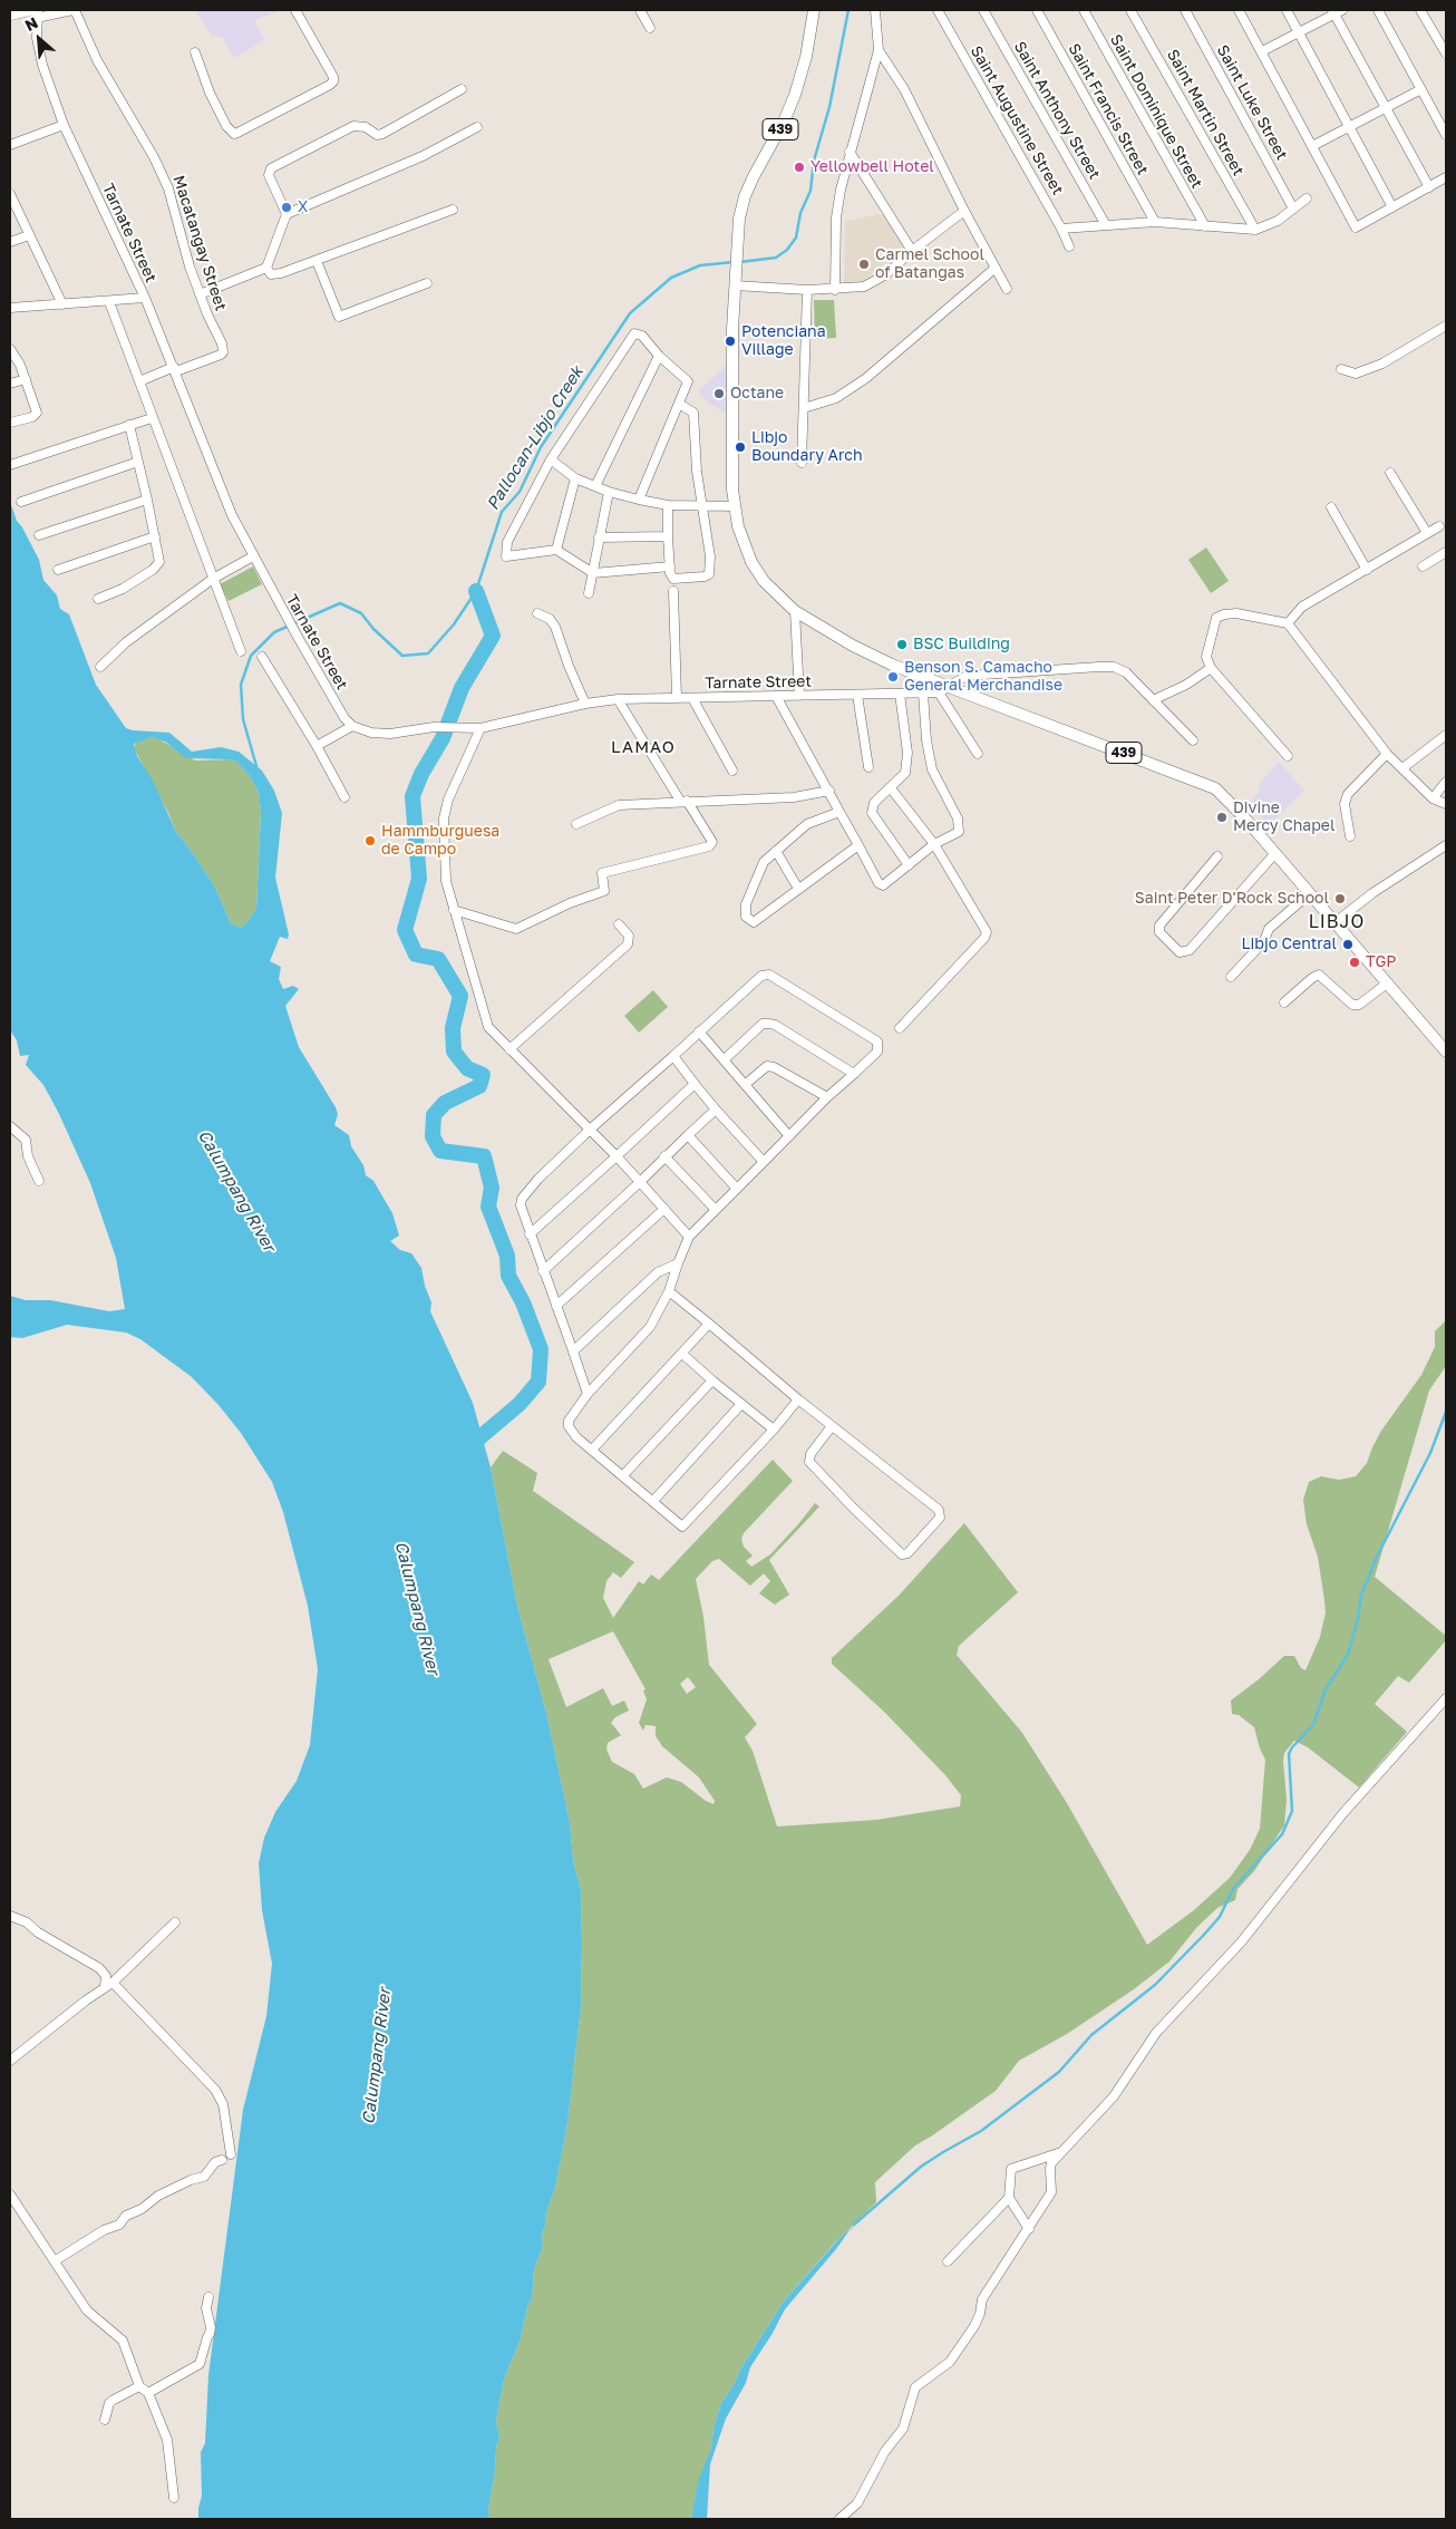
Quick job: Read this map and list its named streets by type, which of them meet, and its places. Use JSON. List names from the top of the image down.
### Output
{
  "streets": {
    "main road": ["439"],
    "street": [
      "Saint Luke Street",
      "Saint Francis Street",
      "Saint Anthony Street",
      "Saint Dominique Street",
      "Saint Martin Street",
      "Saint Augustine Street",
      "Tarnate Street",
      "Macatangay Street"
    ]
  },
  "crossings": [
    ["439", "Tarnate Street"],
    ["Tarnate Street", "Macatangay Street"]
  ],
  "districts": ["LAMAO", "LIBJO"],
  "water": ["Pallocan-Libjo Creek", "Calumpang River"],
  "places": [
    "Yellowbell Hotel",
    "X",
    "Carmel School of Batangas",
    "Potenciana Village",
    "Octane",
    "Libjo Boundary Arch",
    "BSC Building",
    "Benson S. Camacho General Merchandise",
    "Divine Mercy Chapel",
    "Hammburguesa de Campo",
    "Saint Peter D'Rock School",
    "Libjo Central",
    "TGP"
  ],
  "north": "top left"
}
